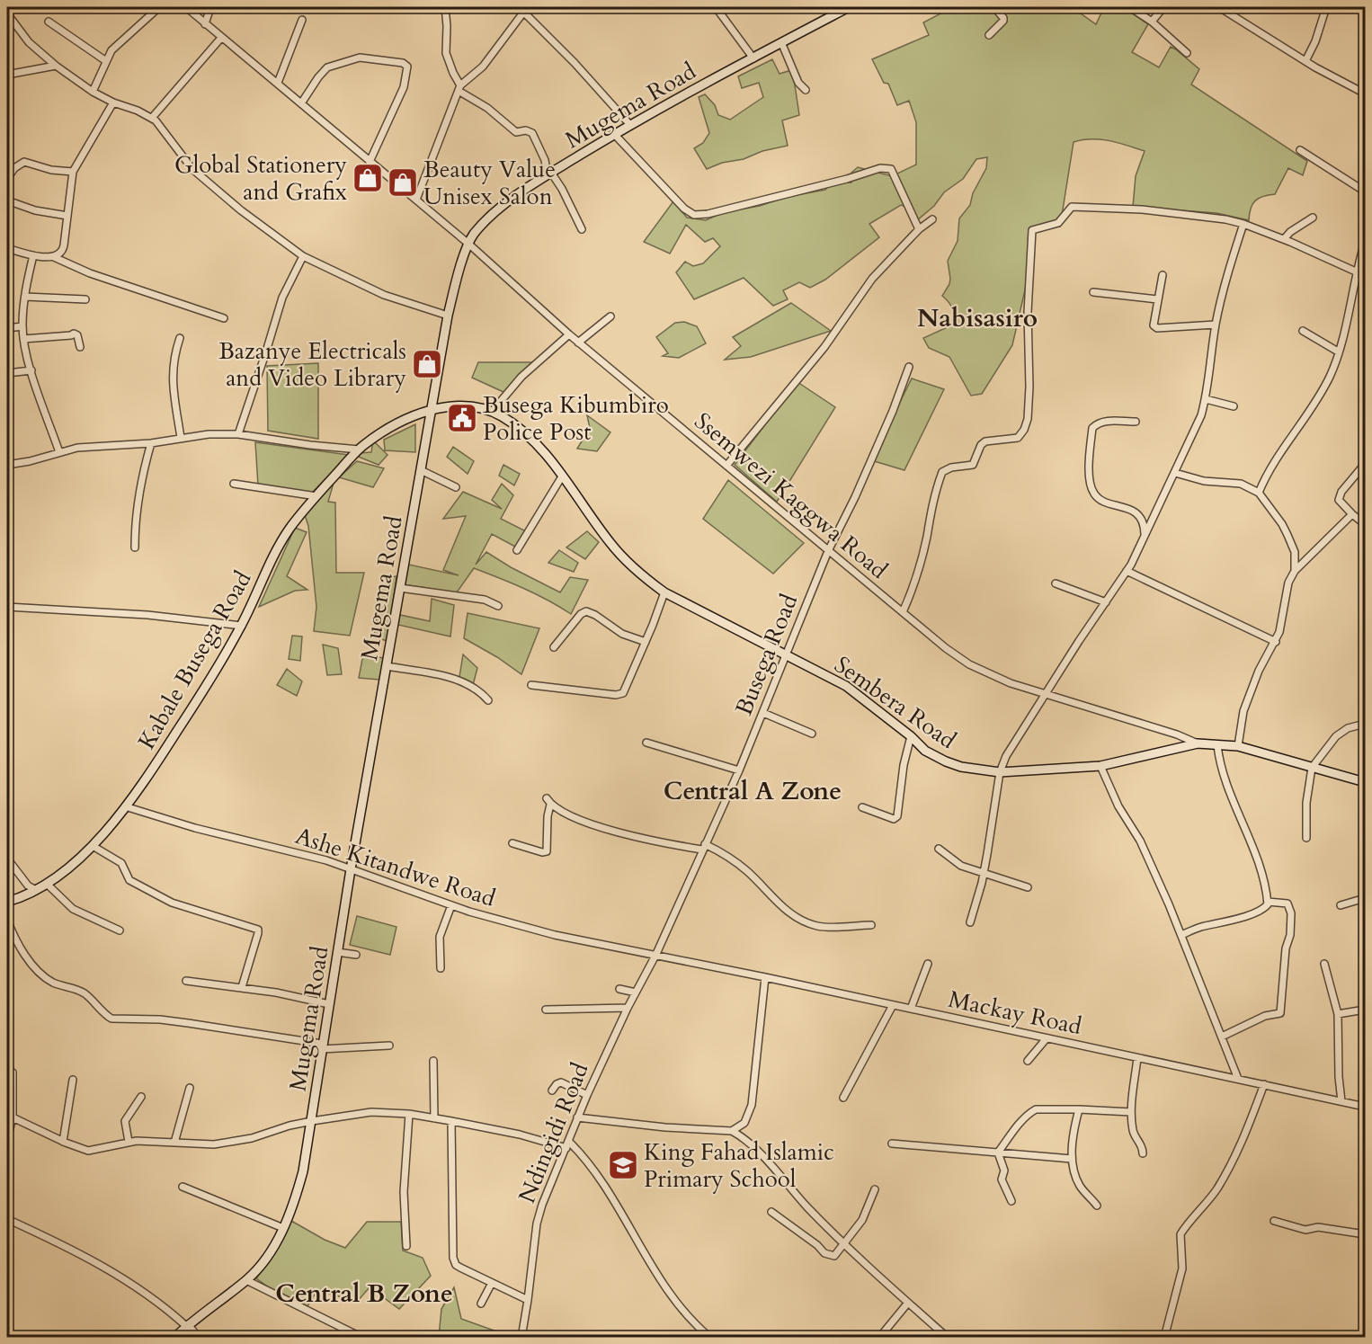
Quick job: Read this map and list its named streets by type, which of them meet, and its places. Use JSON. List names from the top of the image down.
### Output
{
  "streets": {
    "street": [
      "Mugema Road",
      "Ssemwezi Kaggwa Road",
      "Busega Road",
      "Kabale Busega Road",
      "Sembera Road",
      "Ashe Kitandwe Road",
      "Mackay Road",
      "Ndingidi Road"
    ]
  },
  "crossings": [
    ["Mugema Road", "Ssemwezi Kaggwa Road"],
    ["Mugema Road", "Kabale Busega Road"],
    ["Mugema Road", "Sembera Road"],
    ["Mugema Road", "Ashe Kitandwe Road"],
    ["Ssemwezi Kaggwa Road", "Busega Road"],
    ["Ssemwezi Kaggwa Road", "Sembera Road"],
    ["Busega Road", "Sembera Road"],
    ["Busega Road", "Ashe Kitandwe Road"],
    ["Busega Road", "Mackay Road"],
    ["Busega Road", "Ndingidi Road"],
    ["Kabale Busega Road", "Sembera Road"],
    ["Kabale Busega Road", "Ashe Kitandwe Road"],
    ["Ashe Kitandwe Road", "Mackay Road"],
    ["Ashe Kitandwe Road", "Ndingidi Road"],
    ["Mackay Road", "Ndingidi Road"]
  ],
  "districts": ["Nabisasiro", "Central A Zone", "Central B Zone"],
  "places": {
    "shop": ["Global Stationery and Grafix", "Beauty Value Unisex Salon", "Bazanye Electricals and Video Library"],
    "public building": ["Busega Kibumbiro Police Post"],
    "school or university": ["King Fahad Islamic Primary School"]
  }
}
